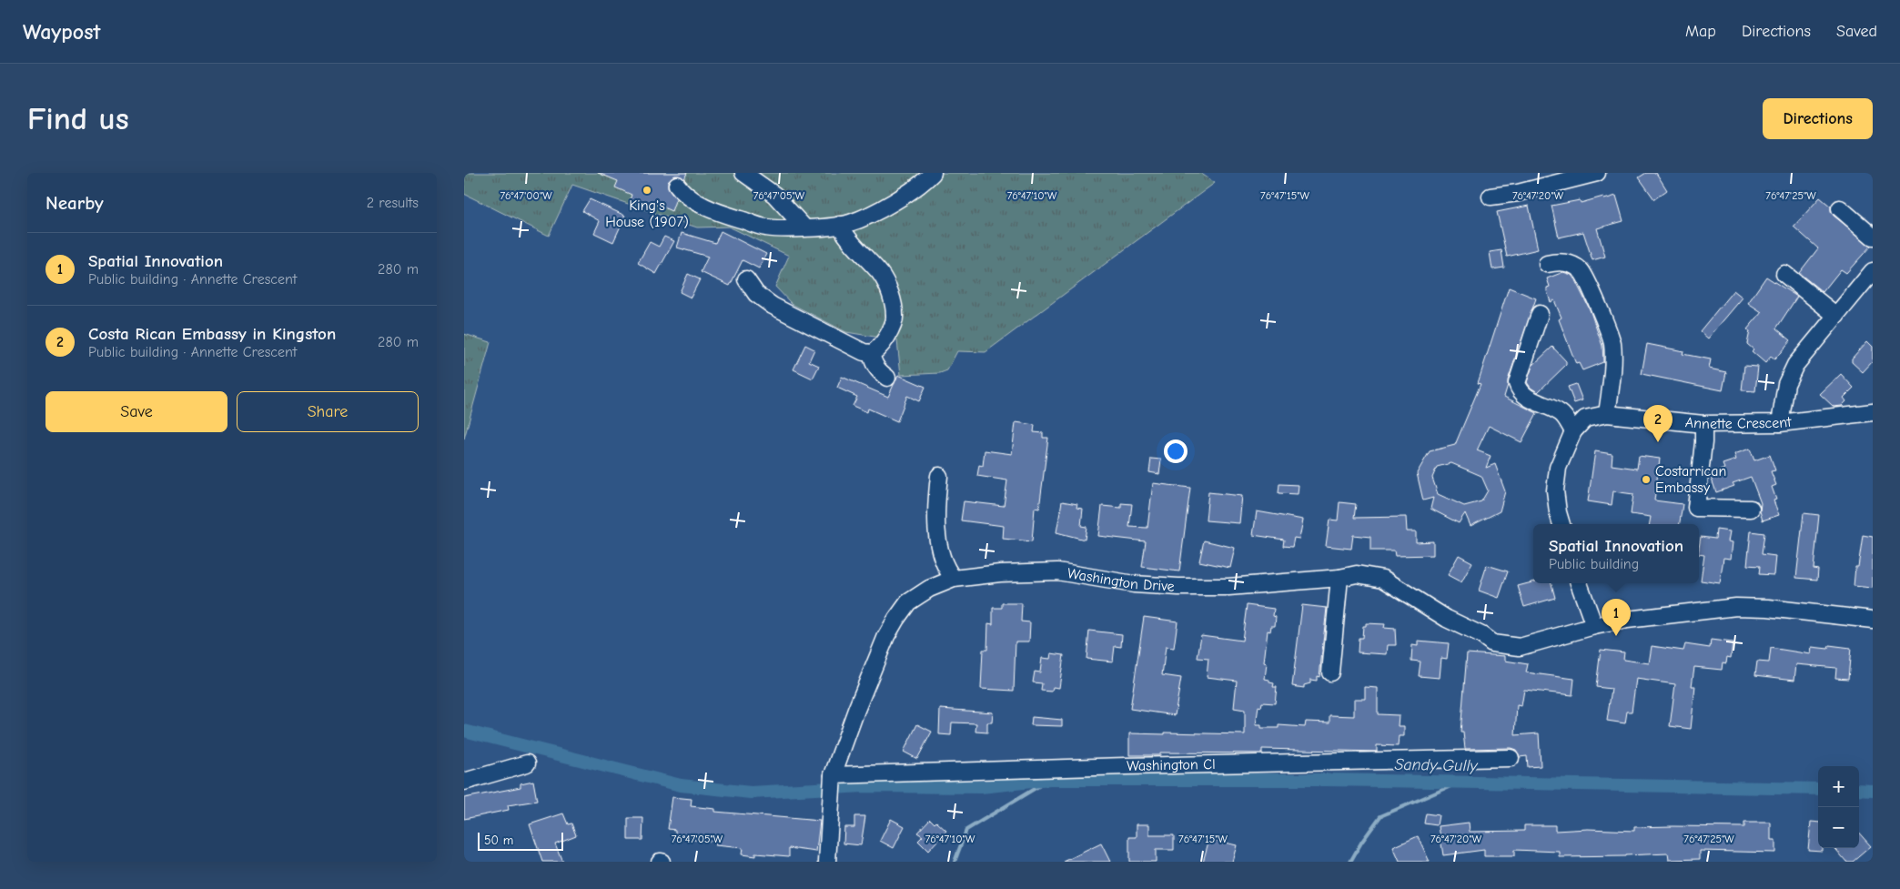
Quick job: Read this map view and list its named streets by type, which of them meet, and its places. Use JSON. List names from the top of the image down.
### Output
{
  "streets": {
    "street": ["Annette Crescent", "Washington Drive", "Washington Cl"]
  },
  "crossings": [
    ["Washington Drive", "Washington Cl"]
  ],
  "water": ["Sandy Gully"],
  "places": ["King's House (1907)", "Costarrican Embassy"],
  "scale_bar": "50 m",
  "page": {
    "header": "Waypost",
    "nav": ["Map", "Directions", "Saved"],
    "buttons": [
      "Directions",
      ["Save", "Share"]
    ],
    "title": "Find us",
    "heading": ["Nearby", "2 results"],
    "list": [
      {
        "mark": "1",
        "name": "Spatial Innovation",
        "note": "Public building · Annette Crescent",
        "value": "280 m"
      },
      {
        "mark": "2",
        "name": "Costa Rican Embassy in Kingston",
        "note": "Public building · Annette Crescent",
        "value": "280 m"
      }
    ],
    "pins": ["2", "1"],
    "popup": ["Spatial Innovation", "Public building"],
    "map_buttons": ["+", "−"],
    "scale": "50 m"
  },
  "coordinates": [
    "76°47'00\"W",
    "76°47'05\"W",
    "76°47'10\"W",
    "76°47'15\"W",
    "76°47'20\"W",
    "76°47'25\"W"
  ]
}
